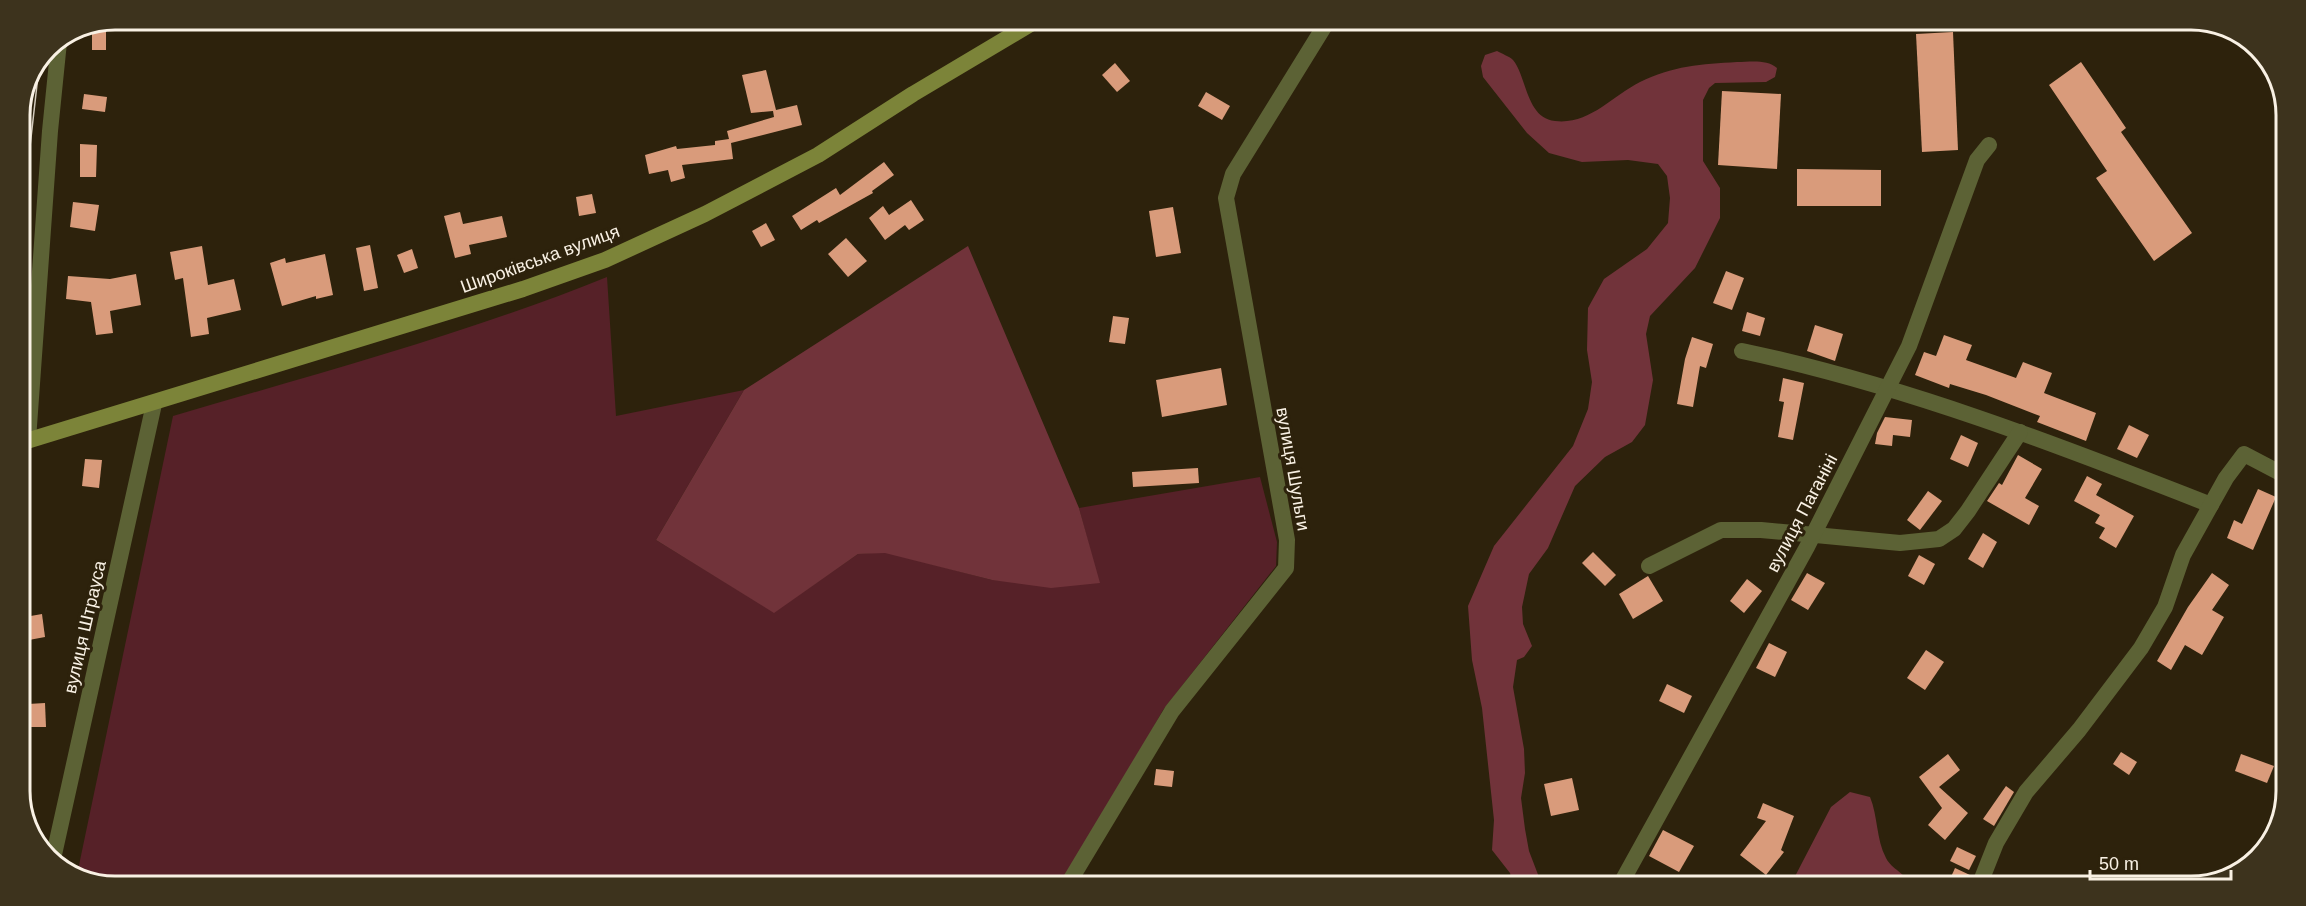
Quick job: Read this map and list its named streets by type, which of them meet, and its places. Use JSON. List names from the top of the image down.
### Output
{
  "streets": {
    "main road": ["Широківська вулиця"],
    "street": ["вулиця Шульги", "вулиця Паганіні", "вулиця Штрауса"]
  },
  "crossings": [
    ["Широківська вулиця", "вулиця Штрауса"]
  ],
  "scale_bar": "50 m"
}
